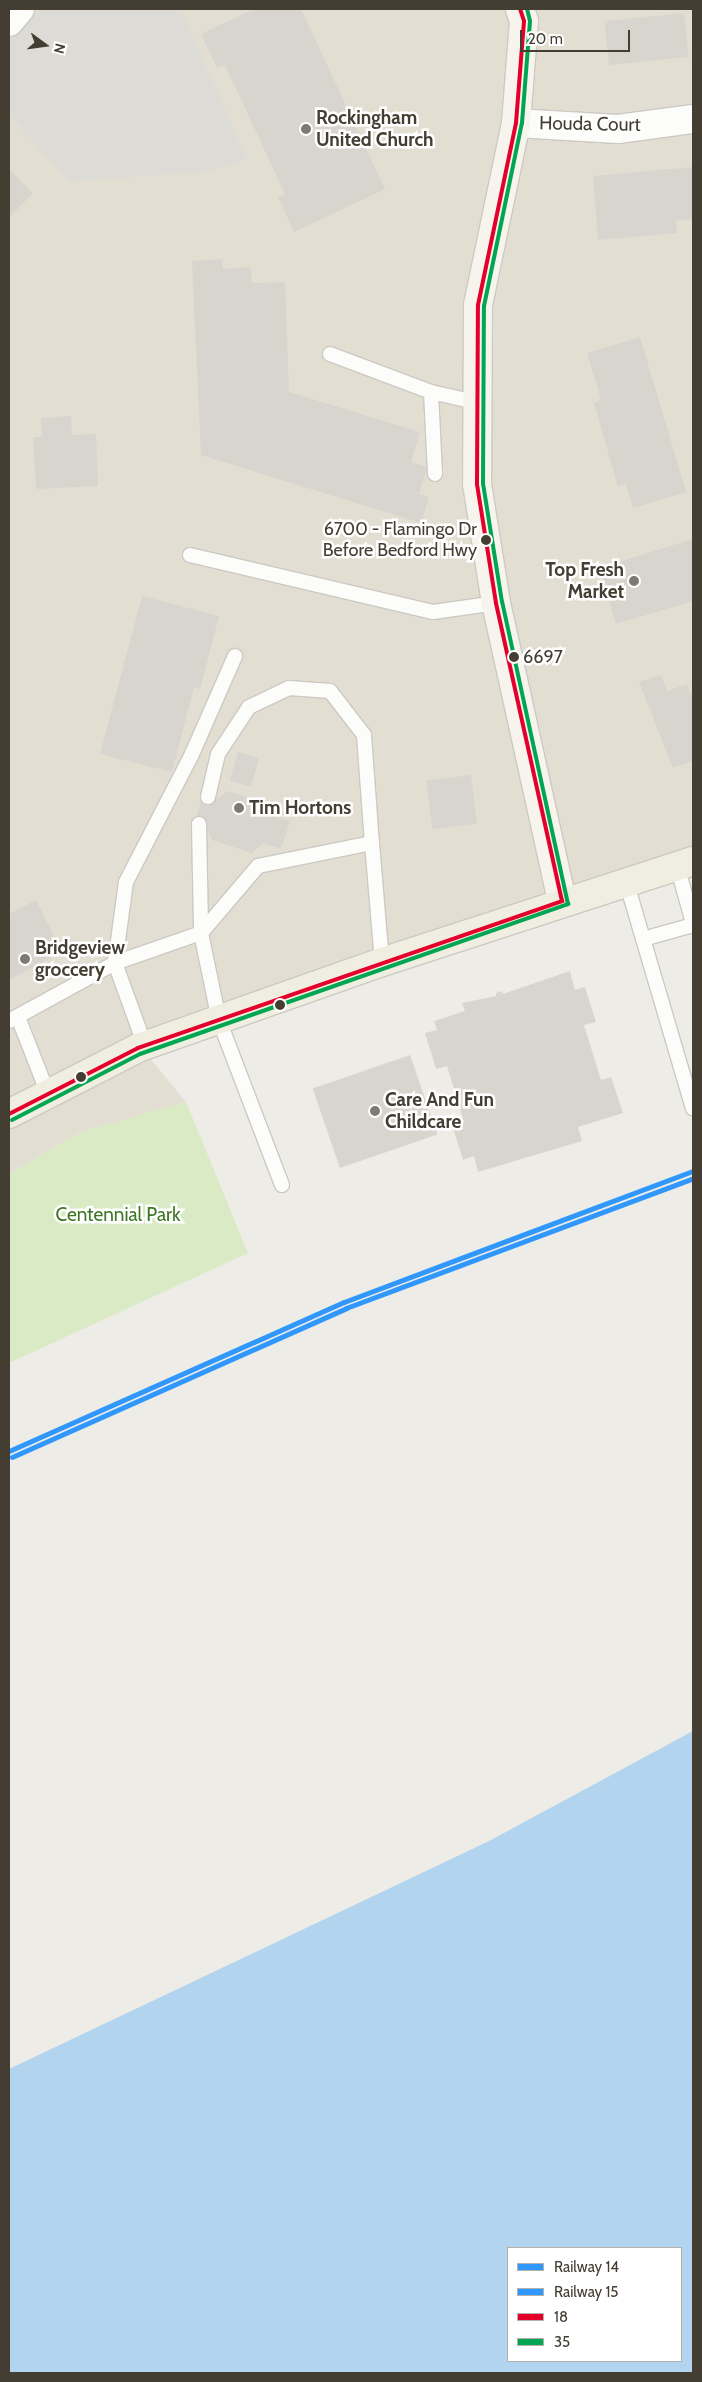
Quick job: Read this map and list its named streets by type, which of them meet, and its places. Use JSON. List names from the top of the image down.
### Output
{
  "streets": {
    "street": ["Houda Court"]
  },
  "parks": ["Centennial Park"],
  "places": [
    "Rockingham United Church",
    "6700 - Flamingo Dr Before Bedford Hwy",
    "Top Fresh Market",
    "6697",
    "Tim Hortons",
    "Bridgeview groccery",
    "Care And Fun Childcare"
  ],
  "lines": [
    "transit line 18",
    "transit line 35",
    "rail line 14",
    "rail line 15"
  ],
  "legend": [
    "Railway 14",
    "Railway 15",
    "18",
    "35"
  ],
  "scale_bar": "20 m",
  "north": "right"
}
